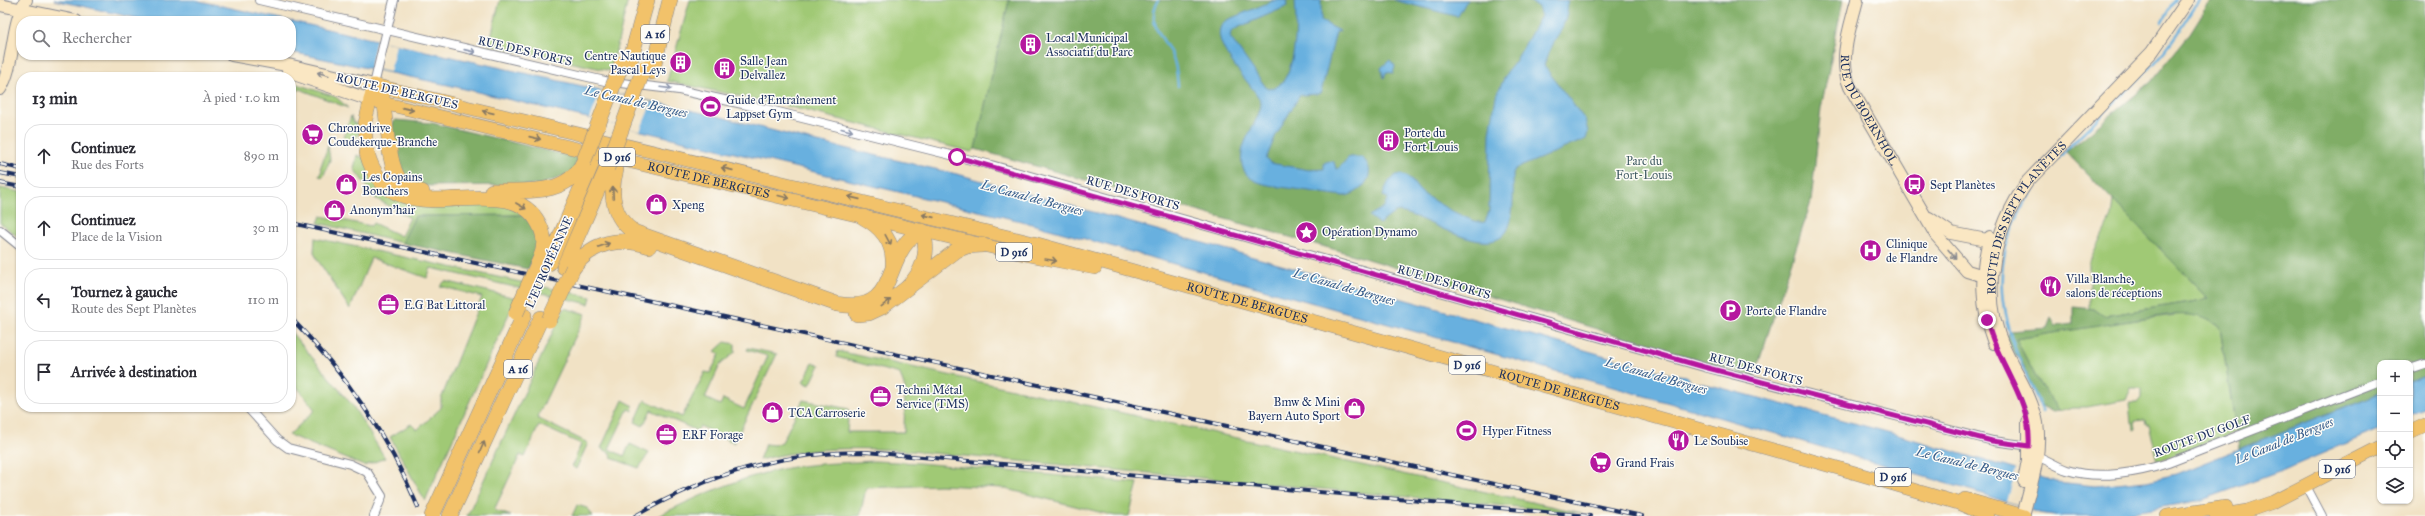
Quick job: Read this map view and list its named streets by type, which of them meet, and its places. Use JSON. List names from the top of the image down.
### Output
{
  "streets": {
    "highway": ["A 16", "L'EUROPÉENNE"],
    "main road": [
      "ROUTE DE BERGUES",
      "RUE DU BOERNHOL",
      "D 916",
      "ROUTE DES SEPT PLANÈTES"
    ],
    "street": ["RUE DES FORTS", "ROUTE DU GOLF"]
  },
  "crossings": [
    ["A 16", "L'EUROPÉENNE"],
    ["RUE DES FORTS", "ROUTE DES SEPT PLANÈTES"],
    ["RUE DES FORTS", "ROUTE DU GOLF"],
    ["ROUTE DE BERGUES", "ROUTE DES SEPT PLANÈTES"],
    ["RUE DU BOERNHOL", "ROUTE DES SEPT PLANÈTES"],
    ["ROUTE DES SEPT PLANÈTES", "ROUTE DU GOLF"]
  ],
  "one_way": ["RUE DES FORTS"],
  "water": ["Le Canal de Bergues"],
  "parks": ["Parc du Fort-Louis"],
  "places": {
    "building": [
      "Local Municipal Associatif du Parc",
      "Centre Nautique Pascal Leys",
      "Salle Jean Delvallez",
      "Porte du Fort Louis"
    ],
    "sports": ["Guide d'Entraînement Lappset Gym", "Hyper Fitness"],
    "supermarket": ["Chronodrive Coudekerque-Branche", "Grand Frais"],
    "shop": [
      "Les Copains Bouchers",
      "Xpeng",
      "Anonym'hair",
      "Bmw & Mini Bayern Auto Sport",
      "TCA Carroserie"
    ],
    "bus stop": ["Sept Planètes"],
    "place": ["Opération Dynamo"],
    "hospital": ["Clinique de Flandre"],
    "restaurant": ["Villa Blanche, salons de réceptions", "Le Soubise"],
    "office": ["E.G Bat Littoral", "Techni Métal Service (TMS)", "ERF Forage"],
    "parking": ["Porte de Flandre"]
  },
  "page": {
    "search": "Rechercher",
    "heading": ["13 min", "À pied · 1.0 km"],
    "list": [
      ["Continuez", "Rue des Forts", "890 m"],
      ["Continuez", "Place de la Vision", "30 m"],
      ["Tournez à gauche", "Route des Sept Planètes", "110 m"],
      "Arrivée à destination"
    ],
    "map_buttons": ["+", "−"]
  }
}
